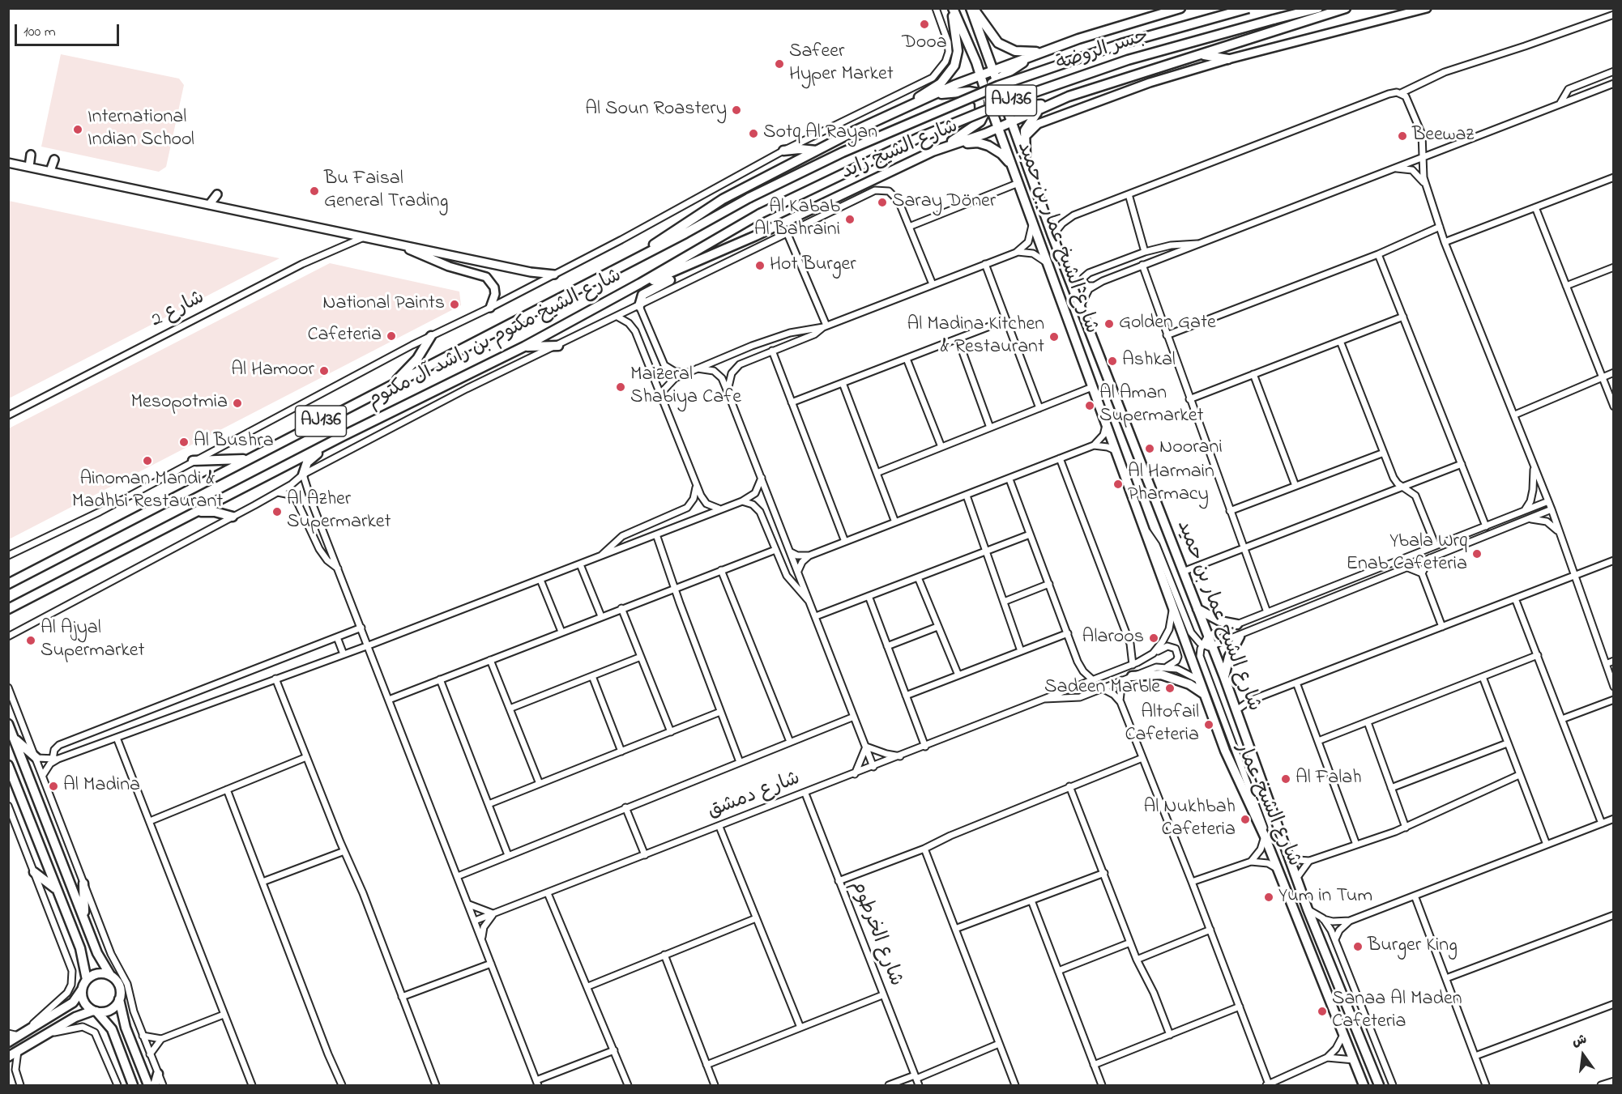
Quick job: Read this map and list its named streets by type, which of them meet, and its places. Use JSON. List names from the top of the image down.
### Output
{
  "streets": {
    "main road": [
      "جسر الروضة",
      "AJ136",
      "شارع الشيخ زايد",
      "شارع الشيخ عمار بن حميد",
      "شارع الشيخ مكتوم بن راشد آل مكتوم",
      "شارع الشيخ عمار"
    ],
    "street": ["شارع 2", "شارع دمشق", "شارع الخرطوم"]
  },
  "crossings": [
    ["جسر الروضة", "شارع الشيخ مكتوم بن راشد آل مكتوم"],
    ["شارع الشيخ زايد", "شارع الشيخ عمار بن حميد"],
    ["شارع الشيخ زايد", "شارع الشيخ مكتوم بن راشد آل مكتوم"],
    ["شارع الشيخ عمار بن حميد", "شارع الشيخ عمار"],
    ["شارع دمشق", "شارع الشيخ عمار"],
    ["شارع دمشق", "شارع الخرطوم"]
  ],
  "places": [
    "Dooa",
    "Safeer Hyper Market",
    "Al Soun Roastery",
    "International Indian School",
    "Sotq Al Rayan",
    "Beewaz",
    "Bu Faisal General Trading",
    "Saray Döner",
    "Al Kabab Al Bahraini",
    "Hot Burger",
    "National Paints",
    "Golden Gate",
    "Cafeteria",
    "Al Madina Kitchen & Restaurant",
    "Ashkal",
    "Al Hamoor",
    "Maizeral Shabiya Cafe",
    "Mesopotmia",
    "Al Aman Supermarket",
    "Al Bushra",
    "Noorani",
    "Ainoman Mandi & Madhbi Restaurant",
    "Al Harmain Pharmacy",
    "Al Azher Supermarket",
    "Ybala Wrq Enab Cafeteria",
    "Alaroos",
    "Al Ajyal Supermarket",
    "Sadeen Marble",
    "Altofail Cafeteria",
    "Al Falah",
    "Al Madina",
    "Al Nukhbah Cafeteria",
    "Yum in Tum",
    "Burger King",
    "Sanaa Al Maden Cafeteria"
  ],
  "scale_bar": "100 m",
  "north": "top"
}
